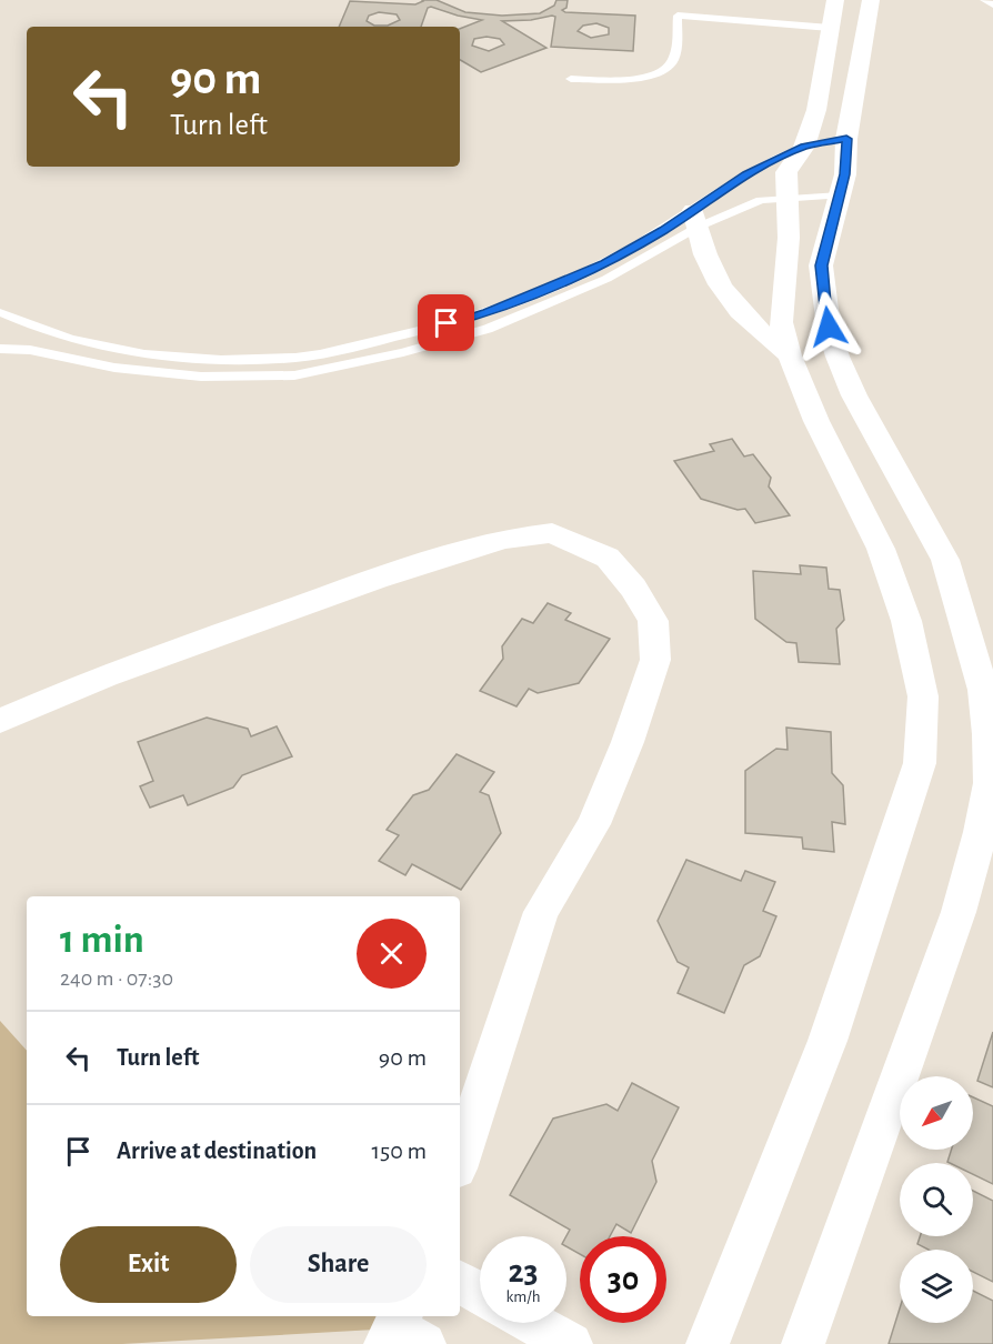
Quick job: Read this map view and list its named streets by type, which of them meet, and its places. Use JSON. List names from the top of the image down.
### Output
{
  "north": "bottom left",
  "page": {
    "turn": ["90 m", "Turn left"],
    "heading": ["1 min", "240 m · 07:30"],
    "list": [
      {
        "name": "Turn left",
        "value": "90 m"
      },
      {
        "name": "Arrive at destination",
        "value": "150 m"
      }
    ],
    "buttons": ["Exit", "Share"],
    "speed": "23 km/h",
    "limit": "30"
  }
}
